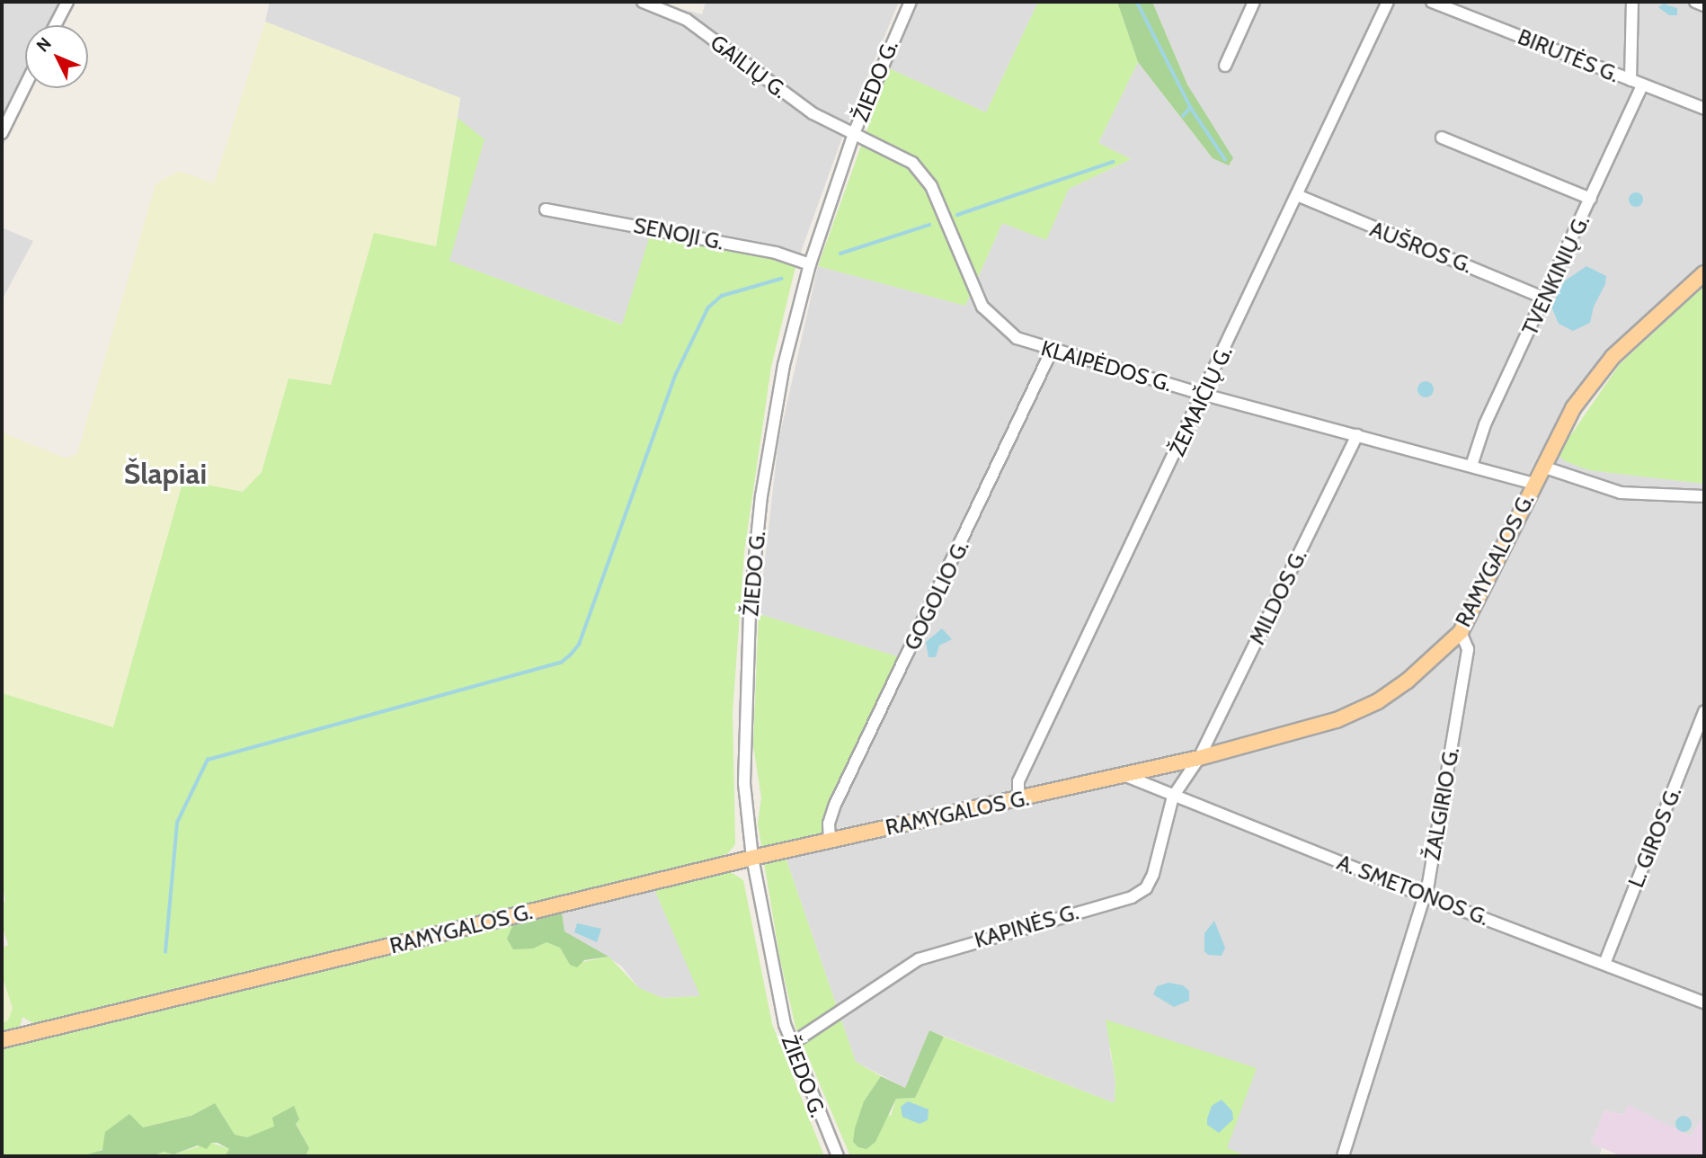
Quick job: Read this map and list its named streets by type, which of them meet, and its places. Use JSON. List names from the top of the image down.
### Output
{
  "streets": {
    "main road": ["RAMYGALOS G."],
    "street": [
      "BIRUTĖS G.",
      "GAILIŲ G.",
      "ŽIEDO G.",
      "SENOJI G.",
      "AUŠROS G.",
      "TVENKINIŲ G.",
      "KLAIPĖDOS G.",
      "ŽEMAIČIŲ G.",
      "GOGOLIO G.",
      "MILDOS G.",
      "ŽALGIRIO G.",
      "L. GIROS G.",
      "A. SMETONOS G.",
      "KAPINĖS G."
    ]
  },
  "crossings": [
    ["BIRUTĖS G.", "TVENKINIŲ G."],
    ["GAILIŲ G.", "ŽIEDO G."],
    ["GAILIŲ G.", "KLAIPĖDOS G."],
    ["ŽIEDO G.", "SENOJI G."],
    ["ŽIEDO G.", "KLAIPĖDOS G."],
    ["ŽIEDO G.", "RAMYGALOS G."],
    ["ŽIEDO G.", "KAPINĖS G."],
    ["AUŠROS G.", "TVENKINIŲ G."],
    ["AUŠROS G.", "ŽEMAIČIŲ G."],
    ["TVENKINIŲ G.", "KLAIPĖDOS G."],
    ["KLAIPĖDOS G.", "ŽEMAIČIŲ G."],
    ["KLAIPĖDOS G.", "RAMYGALOS G."],
    ["KLAIPĖDOS G.", "GOGOLIO G."],
    ["KLAIPĖDOS G.", "MILDOS G."],
    ["ŽEMAIČIŲ G.", "RAMYGALOS G."],
    ["RAMYGALOS G.", "GOGOLIO G."],
    ["RAMYGALOS G.", "MILDOS G."],
    ["RAMYGALOS G.", "ŽALGIRIO G."],
    ["RAMYGALOS G.", "A. SMETONOS G."],
    ["RAMYGALOS G.", "KAPINĖS G."],
    ["MILDOS G.", "KAPINĖS G."],
    ["ŽALGIRIO G.", "A. SMETONOS G."],
    ["L. GIROS G.", "A. SMETONOS G."],
    ["A. SMETONOS G.", "KAPINĖS G."]
  ],
  "districts": ["Šlapiai"],
  "north": "top left"
}
